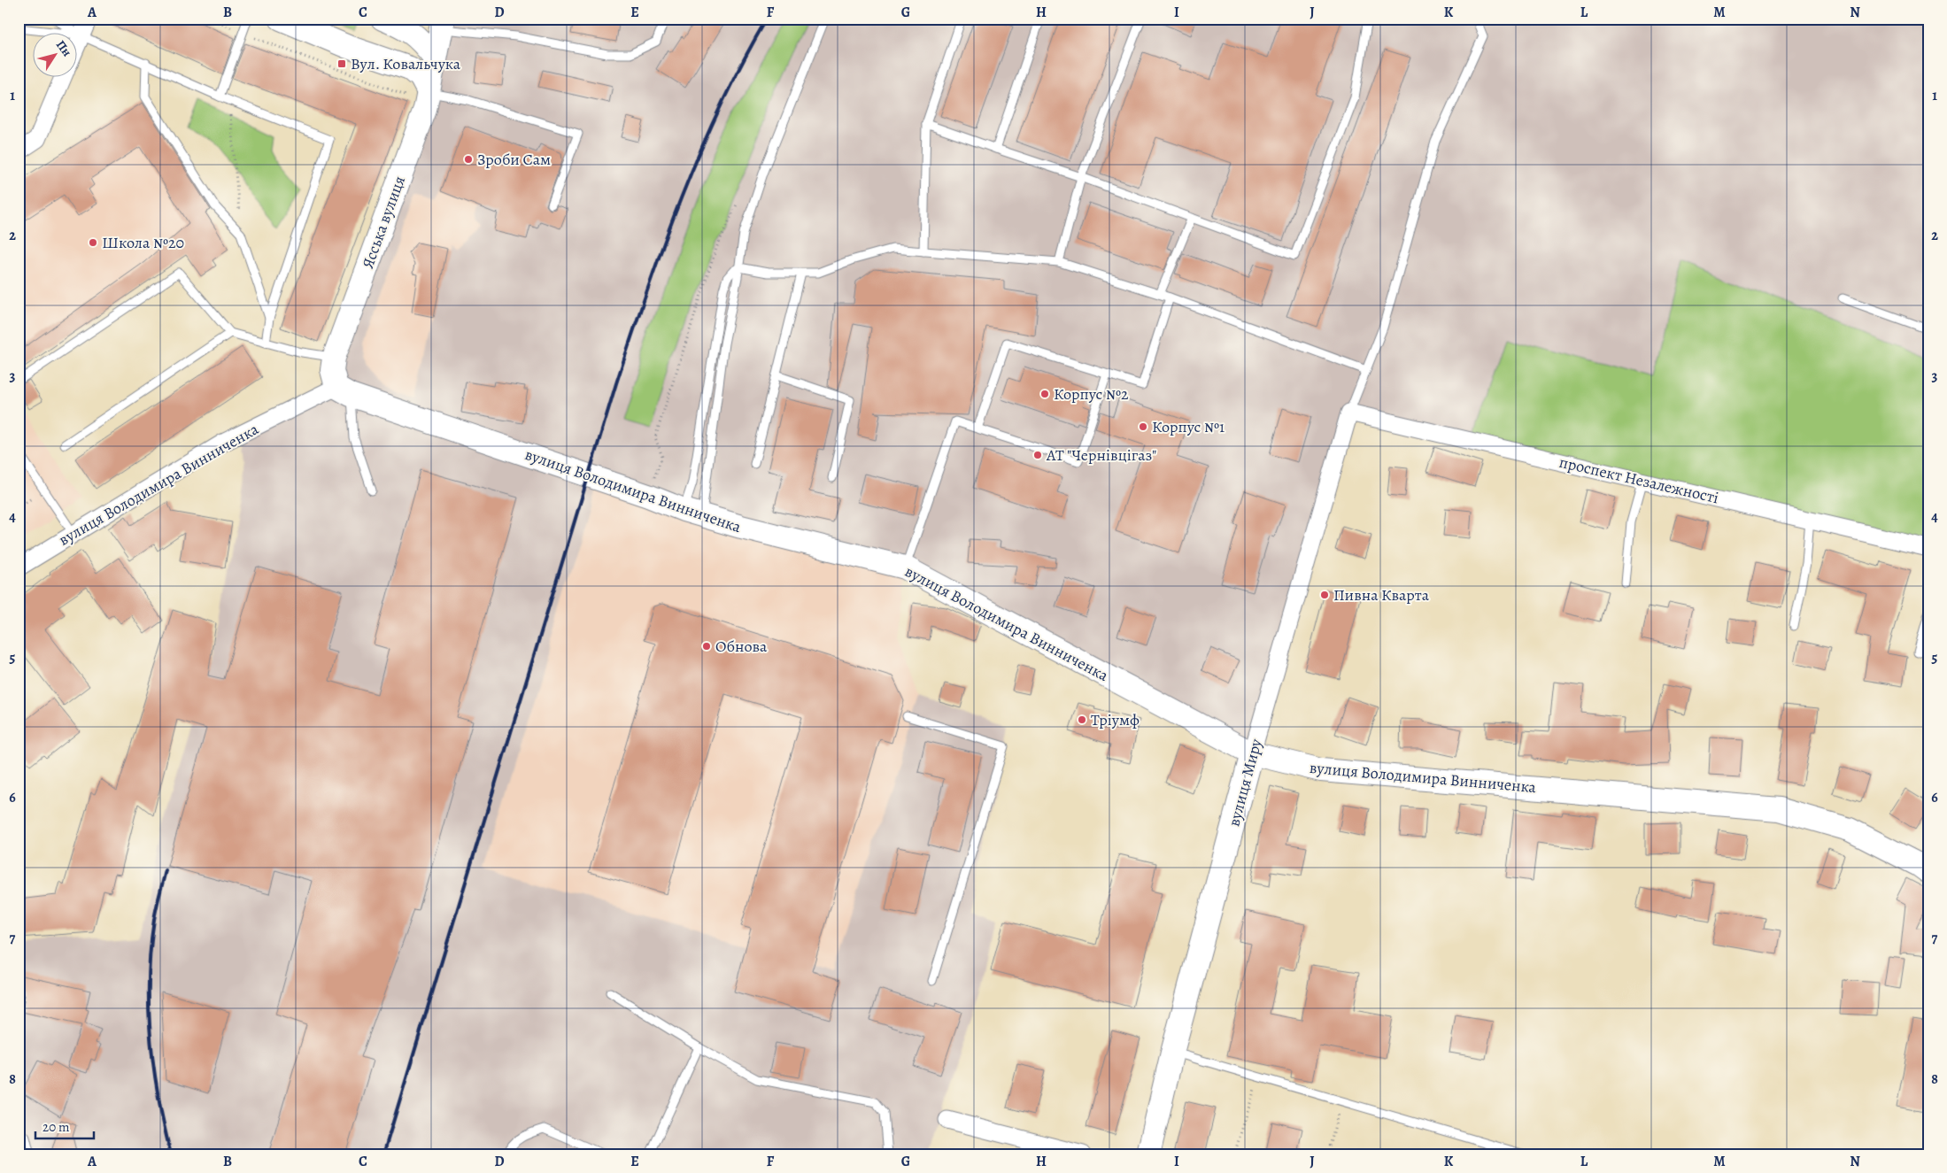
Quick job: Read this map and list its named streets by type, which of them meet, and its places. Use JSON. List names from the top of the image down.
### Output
{
  "streets": {
    "main road": ["Ясська вулиця", "вулиця Володимира Винниченка", "вулиця Миру"],
    "street": ["проспект Незалежності"]
  },
  "crossings": [
    ["Ясська вулиця", "вулиця Володимира Винниченка"],
    ["проспект Незалежності", "вулиця Миру"],
    ["вулиця Володимира Винниченка", "вулиця Миру"]
  ],
  "places": {
    "transit": ["Вул. Ковальчука"],
    "other": [
      "Зроби Сам",
      "Школа №20",
      "Корпус №2",
      "Корпус №1",
      "АТ \"Чернівцігаз\"",
      "Пивна Кварта",
      "Обнова",
      "Тріумф"
    ]
  },
  "scale_bar": "20 m",
  "north": "top right",
  "grid": {
    "columns": [
      "A",
      "B",
      "C",
      "D",
      "E",
      "F",
      "G",
      "H",
      "I",
      "J",
      "K",
      "L",
      "M",
      "N"
    ],
    "rows": [
      "1",
      "2",
      "3",
      "4",
      "5",
      "6",
      "7",
      "8"
    ]
  }
}
